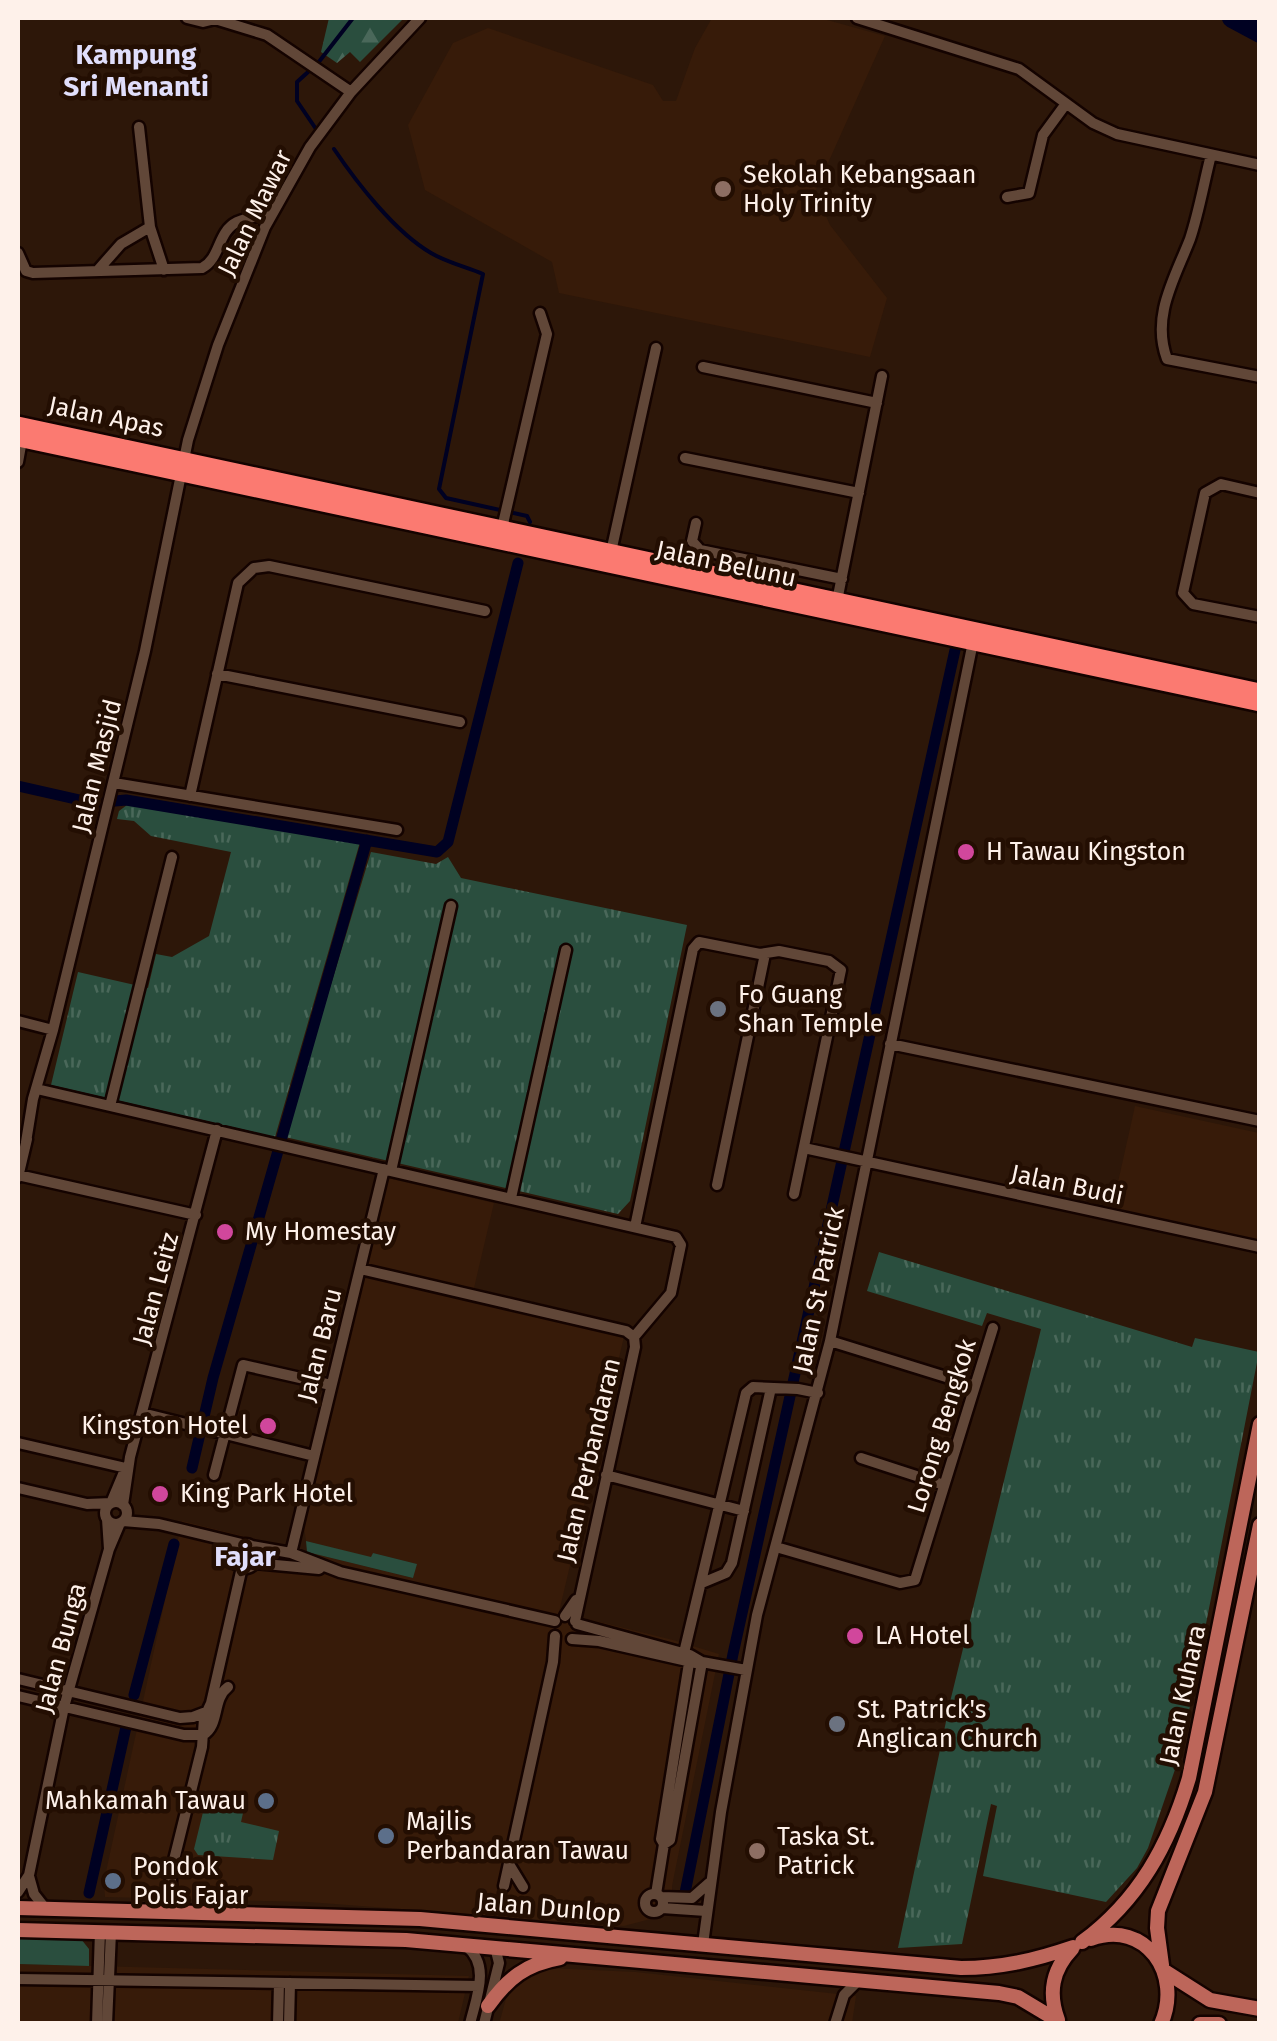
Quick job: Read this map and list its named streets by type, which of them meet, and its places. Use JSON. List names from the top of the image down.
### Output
{
  "streets": {
    "highway": ["Jalan Apas", "Jalan Belunu"],
    "main road": ["Jalan Kuhara", "Jalan Dunlop"],
    "street": [
      "Jalan Mawar",
      "Jalan Masjid",
      "Jalan Budi",
      "Jalan Leitz",
      "Jalan St Patrick",
      "Jalan Baru",
      "Lorong Bengkok",
      "Jalan Perbandaran",
      "Jalan Bunga"
    ]
  },
  "crossings": [
    ["Jalan Mawar", "Jalan Apas"],
    ["Jalan Mawar", "Jalan Belunu"],
    ["Jalan Mawar", "Jalan Masjid"],
    ["Jalan Apas", "Jalan Belunu"],
    ["Jalan Apas", "Jalan Masjid"],
    ["Jalan Belunu", "Jalan Masjid"],
    ["Jalan Belunu", "Jalan St Patrick"],
    ["Jalan Budi", "Jalan St Patrick"],
    ["Jalan St Patrick", "Lorong Bengkok"],
    ["Jalan St Patrick", "Jalan Dunlop"],
    ["Jalan Kuhara", "Jalan Dunlop"]
  ],
  "districts": ["Kampung Sri Menanti", "Fajar"],
  "places": [
    "Sekolah Kebangsaan Holy Trinity",
    "H Tawau Kingston",
    "Fo Guang Shan Temple",
    "My Homestay",
    "Kingston Hotel",
    "King Park Hotel",
    "LA Hotel",
    "St. Patrick's Anglican Church",
    "Mahkamah Tawau",
    "Majlis Perbandaran Tawau",
    "Taska St. Patrick",
    "Pondok Polis Fajar"
  ]
}
